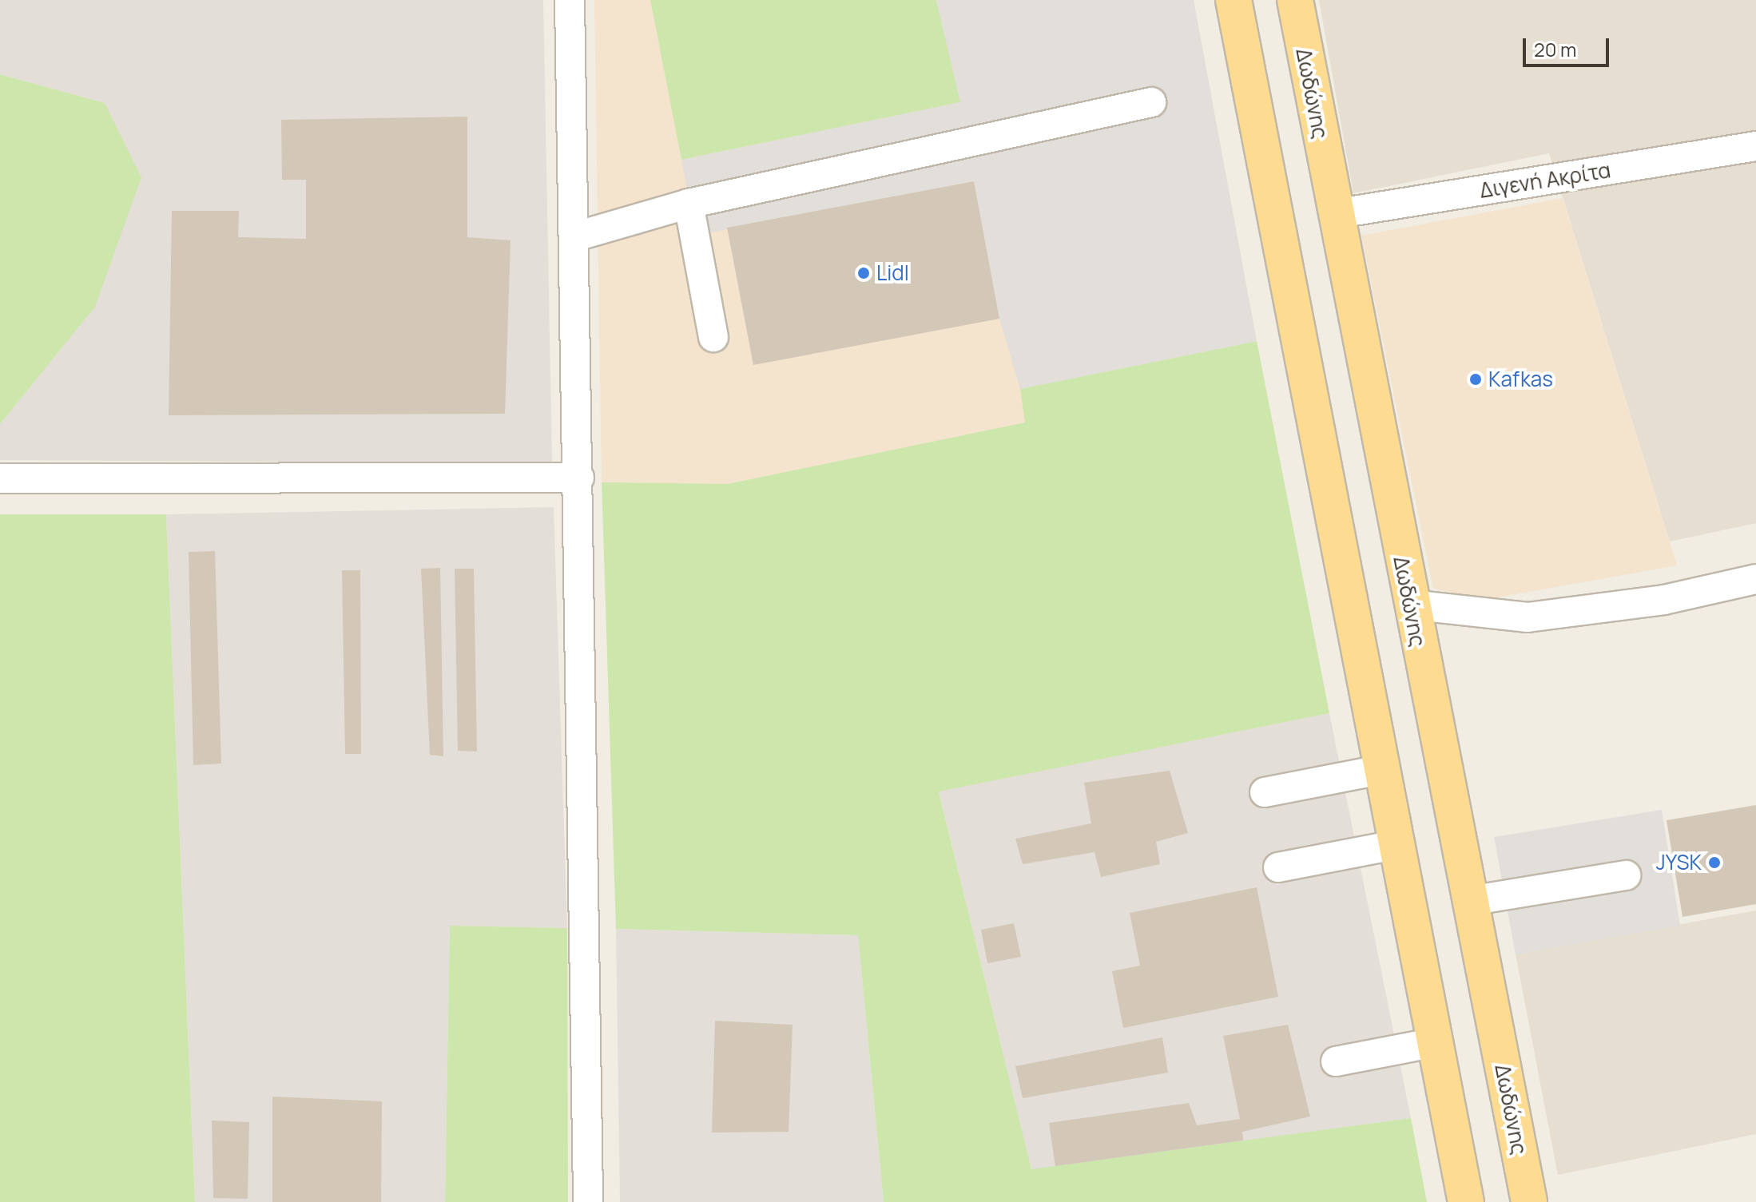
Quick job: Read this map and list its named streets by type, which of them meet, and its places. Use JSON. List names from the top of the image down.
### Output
{
  "streets": {
    "main road": ["Δωδώνης"],
    "street": ["Διγενή Ακρίτα"]
  },
  "crossings": [
    ["Δωδώνης", "Διγενή Ακρίτα"]
  ],
  "places": ["Lidl", "Kafkas", "JYSK"],
  "scale_bar": "20 m"
}
